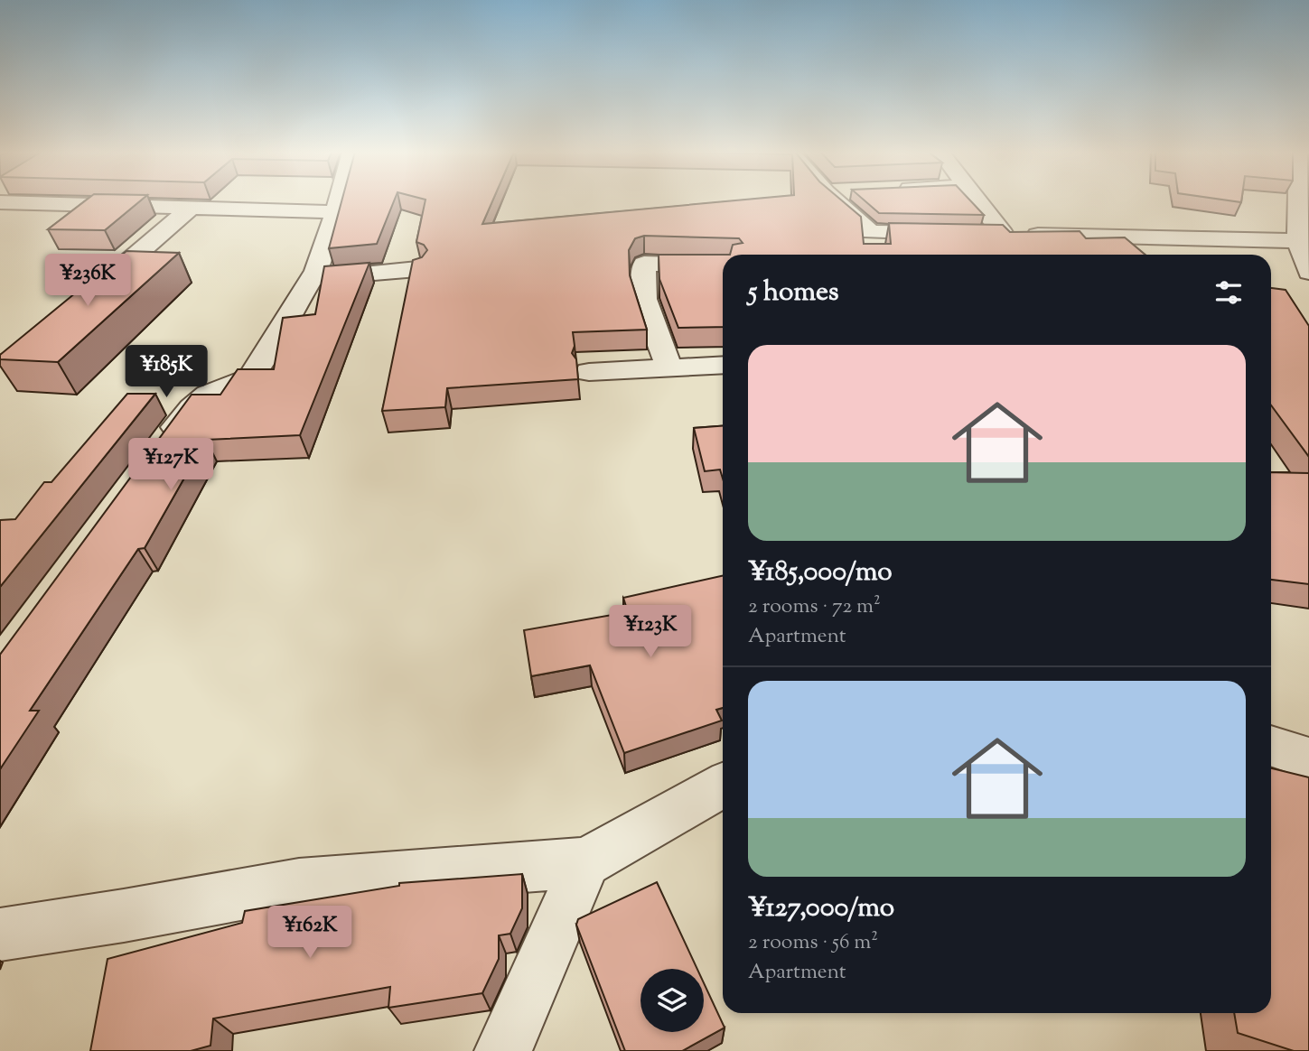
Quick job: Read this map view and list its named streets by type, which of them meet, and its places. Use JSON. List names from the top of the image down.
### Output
{
  "page": {
    "price": [
      "¥236K",
      "¥185K",
      "¥127K",
      "¥123K",
      "¥162K"
    ],
    "heading": "5 homes",
    "list": [
      {
        "name": "¥185,000/mo",
        "note": "2 rooms · 72 m² · Apartment"
      },
      {
        "name": "¥127,000/mo",
        "note": "2 rooms · 56 m² · Apartment"
      }
    ]
  }
}
